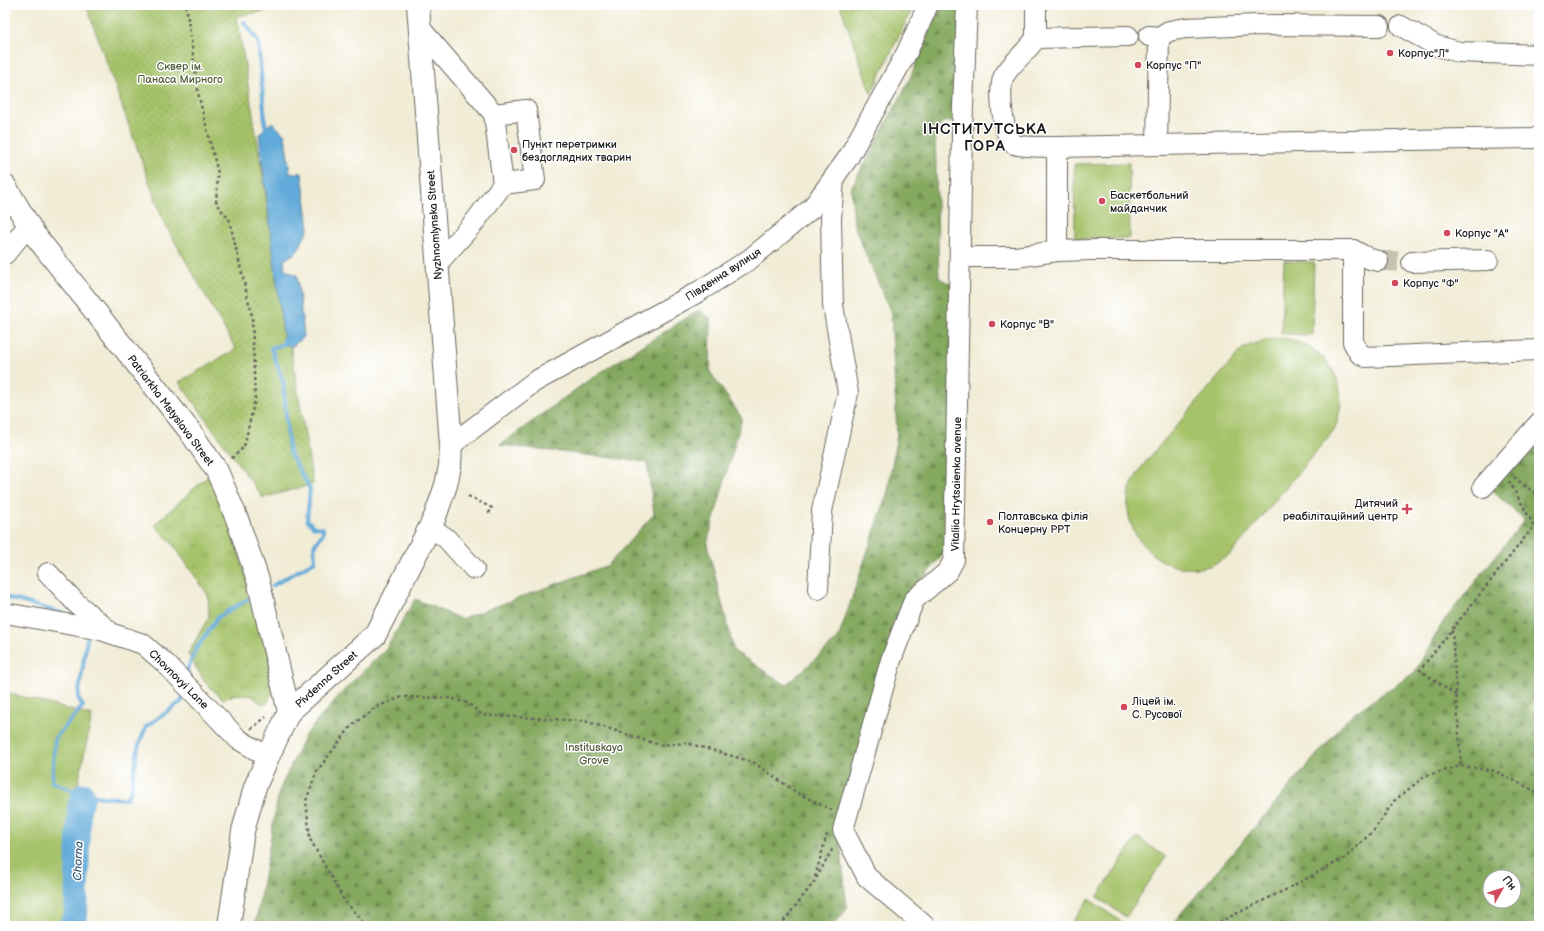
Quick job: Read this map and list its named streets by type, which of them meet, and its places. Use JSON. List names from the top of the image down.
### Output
{
  "streets": {
    "main road": ["Nyzhnomlynska Street", "Patriarkha Mstyslava Street", "Pivdenna Street"],
    "street": ["Південна вулиця", "Vitaliia Hrytsaienka avenue", "Chovnovyi Lane"]
  },
  "crossings": [
    ["Nyzhnomlynska Street", "Південна вулиця"],
    ["Nyzhnomlynska Street", "Pivdenna Street"],
    ["Південна вулиця", "Pivdenna Street"],
    ["Patriarkha Mstyslava Street", "Pivdenna Street"],
    ["Chovnovyi Lane", "Pivdenna Street"]
  ],
  "districts": ["ІНСТИТУТСЬКА ГОРА"],
  "water": ["Chorna"],
  "parks": ["Сквер ім. Панаса Мирного", "Іnstituskaya Grove"],
  "places": {
    "other": [
      "Корпус\"Л\"",
      "Корпус \"П\"",
      "Пункт перетримки бездоглядних тварин",
      "Баскетбольний майданчик",
      "Корпус \"А\"",
      "Корпус \"Ф\"",
      "Корпус \"В\"",
      "Полтавська філія Концерну РРТ",
      "Ліцей ім. С. Русової"
    ],
    "health": ["Дитячий реабілітаційний центр"]
  },
  "north": "top right"
}
